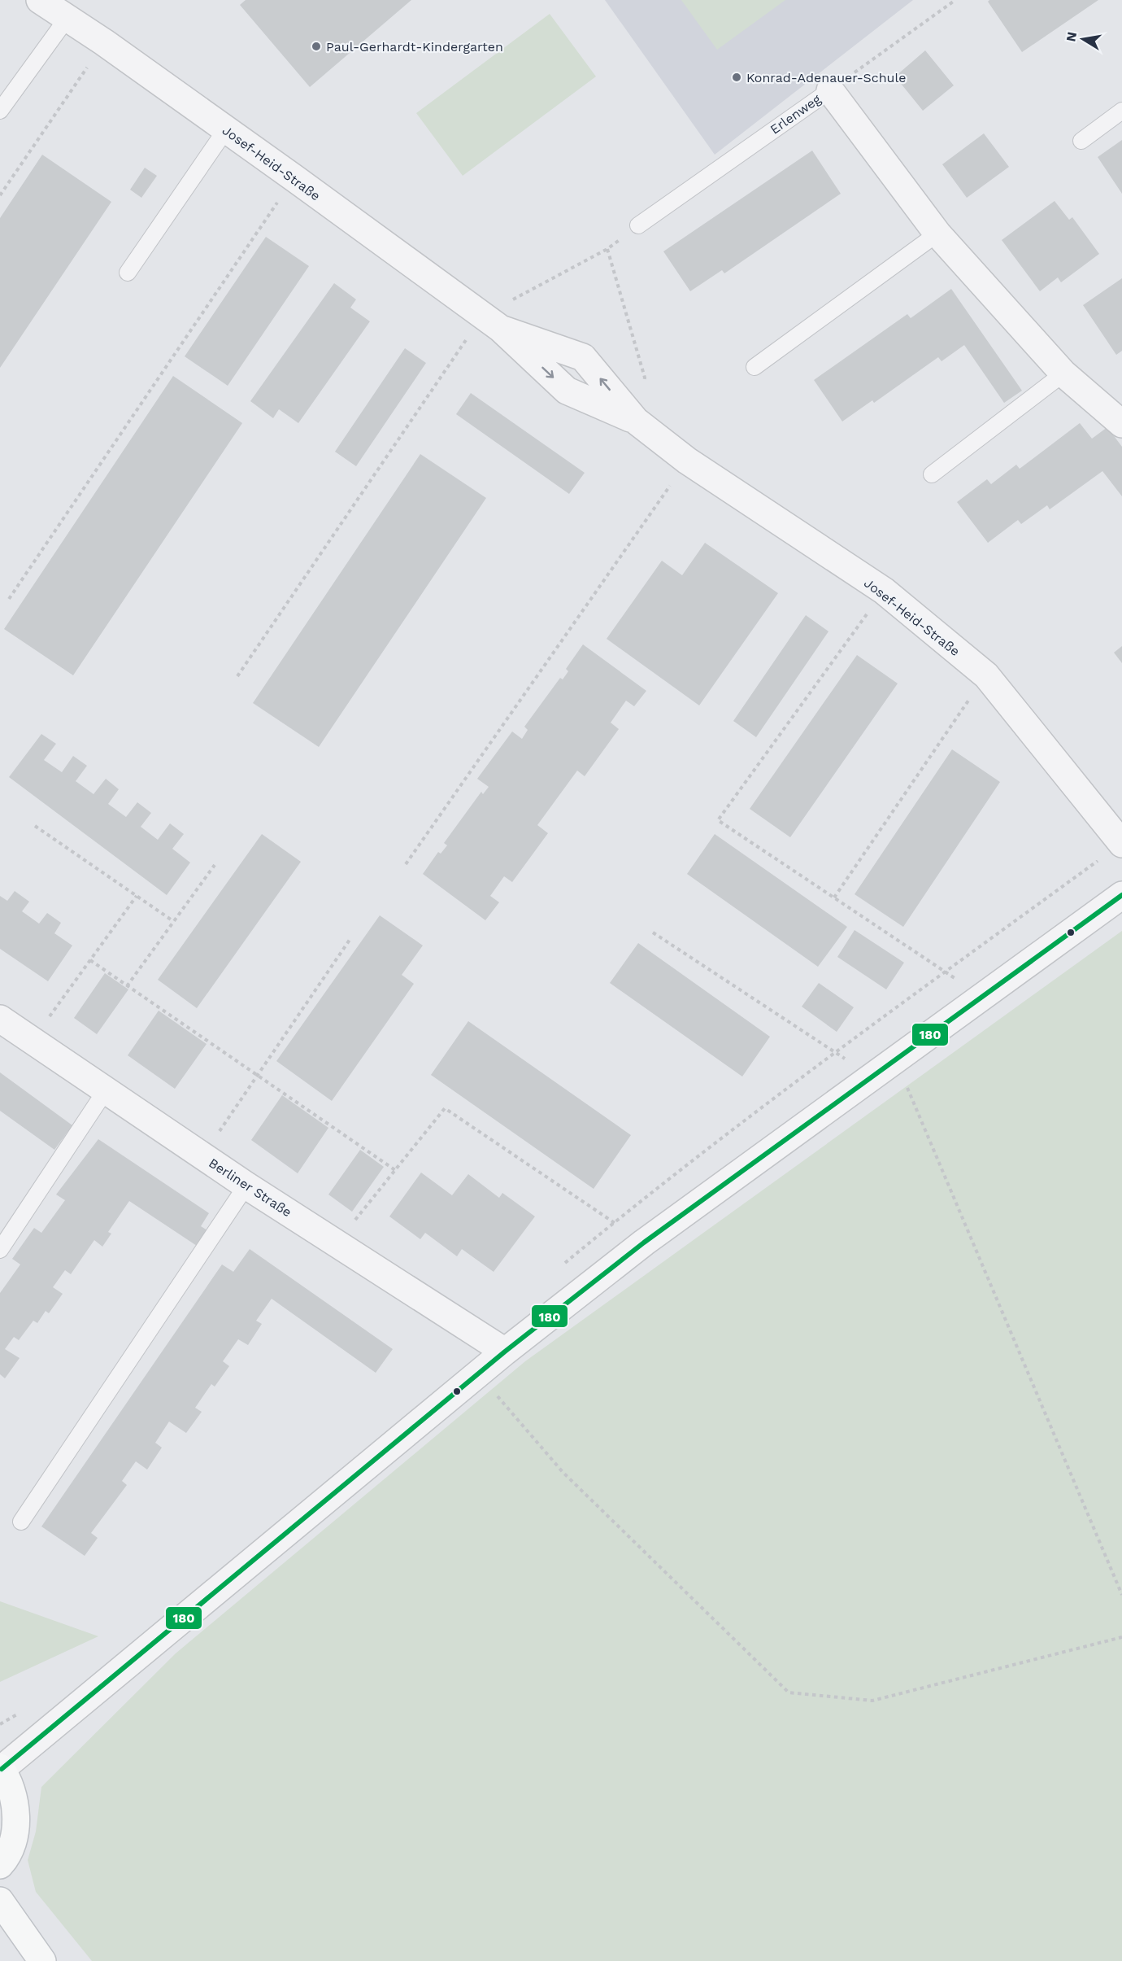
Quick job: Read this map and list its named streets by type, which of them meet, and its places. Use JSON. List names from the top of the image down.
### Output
{
  "streets": {
    "street": ["Erlenweg", "Josef-Heid-Straße", "Berliner Straße"]
  },
  "places": ["Paul-Gerhardt-Kindergarten", "Konrad-Adenauer-Schule"],
  "lines": ["transit line 180"],
  "north": "left"
}
